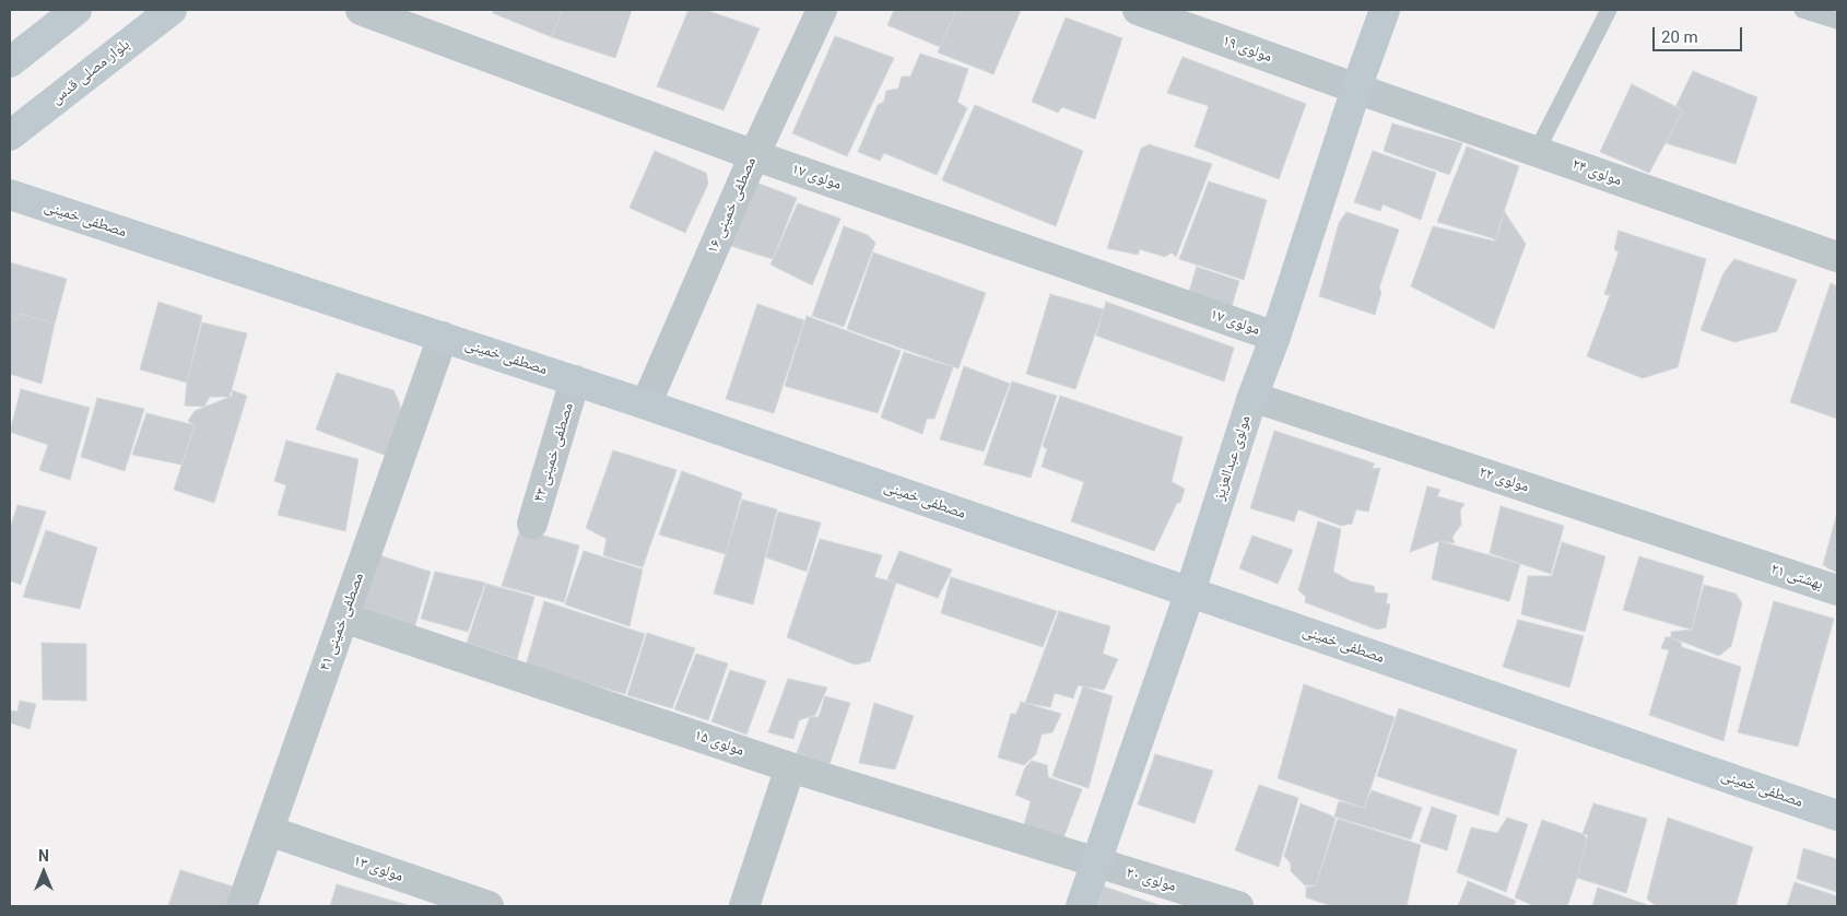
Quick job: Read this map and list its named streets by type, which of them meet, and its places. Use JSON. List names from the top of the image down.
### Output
{
  "streets": {
    "main road": ["بلوار مصلی قدس", "مصطفی خمینی", "مولوی عبدالعزیز"],
    "street": [
      "مولوی ۱۹",
      "مولوی ۲۴",
      "مولوی ۱۷",
      "مصطفی خمینی ۱۶",
      "مصطفی خمینی ۴۳",
      "مولوی ۲۲",
      "بهشتی ۲۱",
      "مصطفی خمینی ۴۱",
      "مولوی ۱۵",
      "مولوی ۱۳",
      "مولوی ۲۰"
    ]
  },
  "crossings": [
    ["مولوی ۱۹", "مولوی ۲۴"],
    ["مولوی ۱۹", "مولوی عبدالعزیز"],
    ["مولوی ۲۴", "مولوی عبدالعزیز"],
    ["مولوی ۱۷", "مصطفی خمینی ۱۶"],
    ["مولوی ۱۷", "مولوی عبدالعزیز"],
    ["مصطفی خمینی ۱۶", "مصطفی خمینی"],
    ["مصطفی خمینی", "مصطفی خمینی ۴۳"],
    ["مصطفی خمینی", "مولوی عبدالعزیز"],
    ["مصطفی خمینی", "مصطفی خمینی ۴۱"],
    ["مولوی عبدالعزیز", "مولوی ۲۲"],
    ["مولوی عبدالعزیز", "مولوی ۱۵"],
    ["مولوی عبدالعزیز", "مولوی ۲۰"],
    ["مولوی ۲۲", "بهشتی ۲۱"],
    ["مصطفی خمینی ۴۱", "مولوی ۱۵"],
    ["مصطفی خمینی ۴۱", "مولوی ۱۳"],
    ["مولوی ۱۵", "مولوی ۲۰"]
  ],
  "scale_bar": "20 m",
  "north": "top"
}
